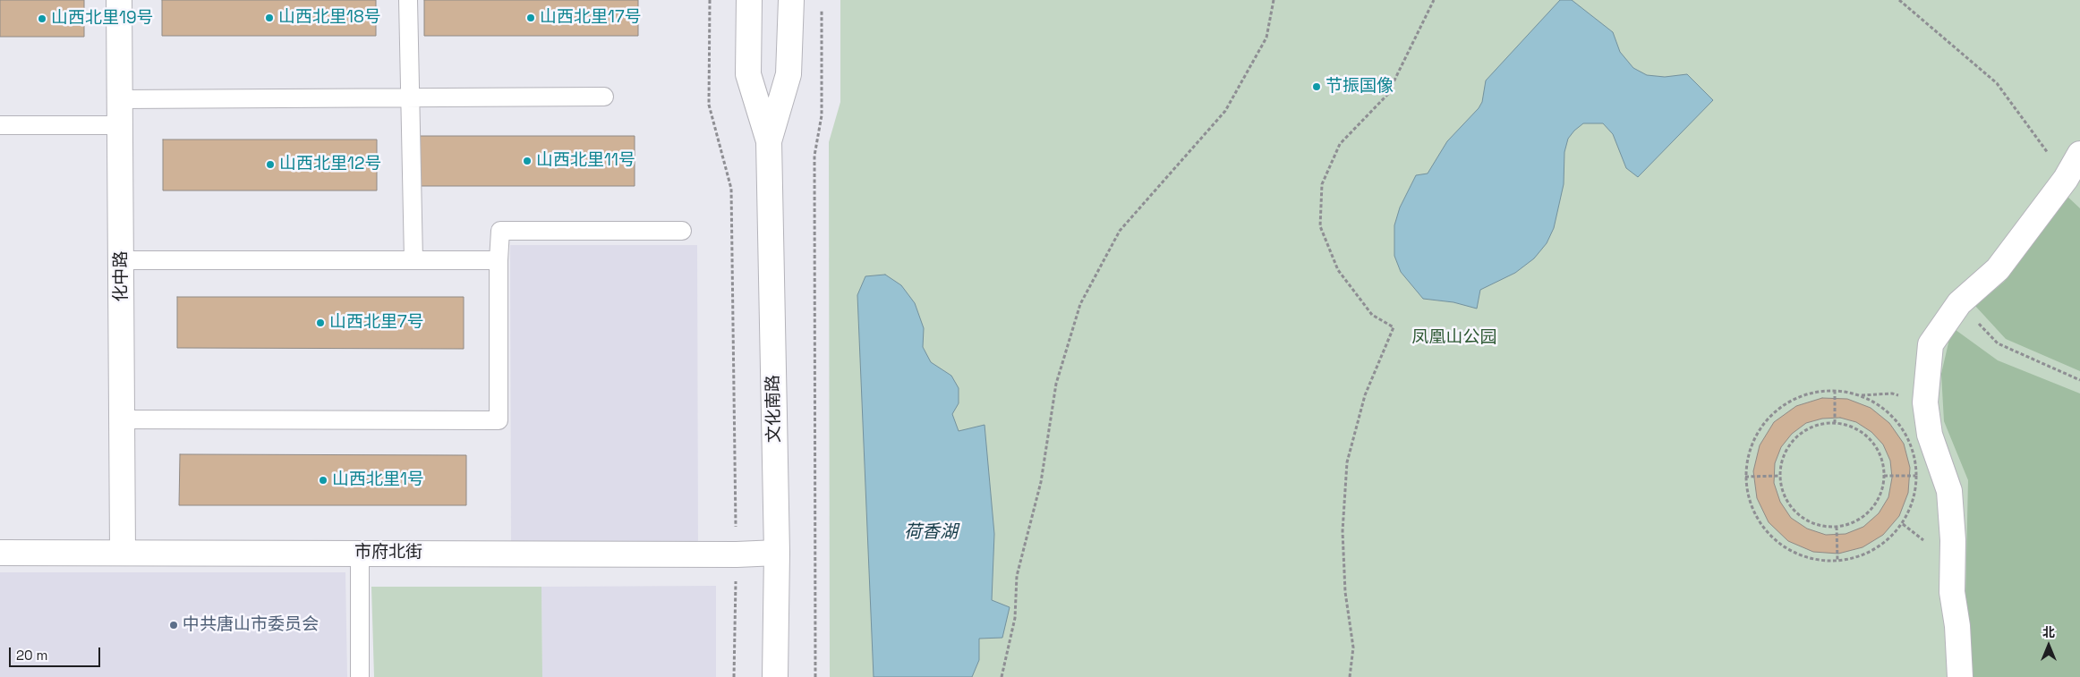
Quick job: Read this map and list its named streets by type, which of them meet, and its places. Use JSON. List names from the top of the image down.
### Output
{
  "streets": {
    "street": ["化中路", "文化南路", "市府北街"]
  },
  "crossings": [
    ["化中路", "市府北街"],
    ["文化南路", "市府北街"]
  ],
  "water": ["荷香湖"],
  "parks": ["凤凰山公园"],
  "places": [
    "山西北里18号",
    "山西北里17号",
    "山西北里19号",
    "节振国像",
    "山西北里11号",
    "山西北里12号",
    "山西北里7号",
    "山西北里1号",
    "中共唐山市委员会"
  ],
  "scale_bar": "20 m",
  "north": "top"
}
